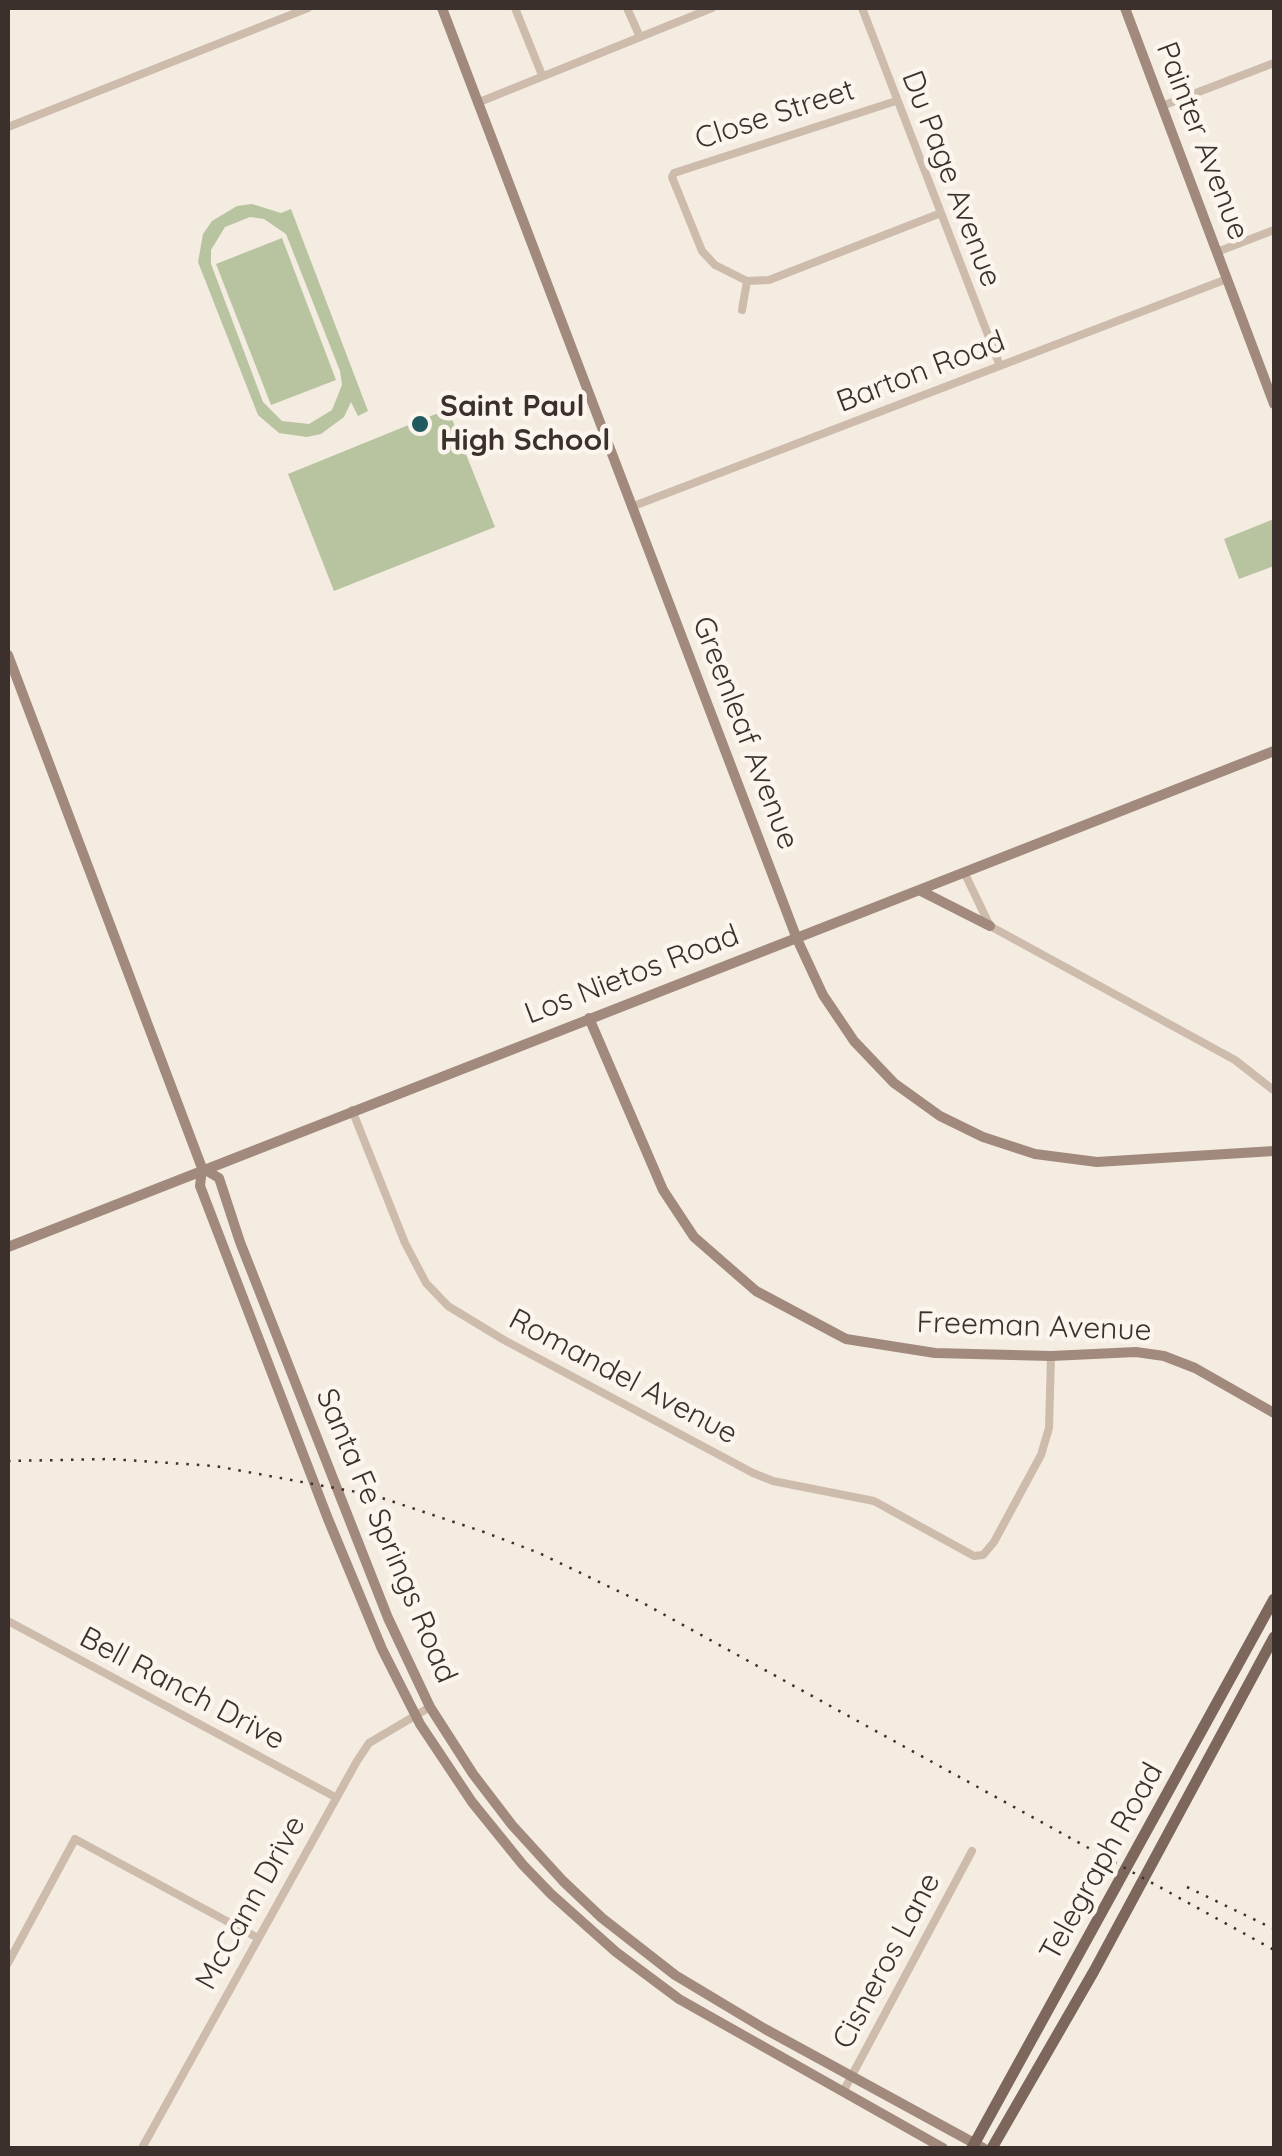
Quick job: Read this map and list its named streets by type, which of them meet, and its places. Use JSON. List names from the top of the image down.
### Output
{
  "streets": {
    "main road": [
      "Painter Avenue",
      "Greenleaf Avenue",
      "Los Nietos Road",
      "Freeman Avenue",
      "Santa Fe Springs Road",
      "Telegraph Road"
    ],
    "street": [
      "Close Street",
      "Du Page Avenue",
      "Barton Road",
      "Romandel Avenue",
      "Bell Ranch Drive",
      "McCann Drive",
      "Cisneros Lane"
    ]
  },
  "crossings": [
    ["Close Street", "Du Page Avenue"],
    ["Painter Avenue", "Barton Road"],
    ["Du Page Avenue", "Barton Road"],
    ["Barton Road", "Greenleaf Avenue"],
    ["Greenleaf Avenue", "Los Nietos Road"],
    ["Los Nietos Road", "Freeman Avenue"],
    ["Los Nietos Road", "Romandel Avenue"],
    ["Los Nietos Road", "Santa Fe Springs Road"],
    ["Freeman Avenue", "Romandel Avenue"],
    ["Santa Fe Springs Road", "Telegraph Road"],
    ["Santa Fe Springs Road", "McCann Drive"],
    ["Santa Fe Springs Road", "Cisneros Lane"],
    ["Bell Ranch Drive", "McCann Drive"]
  ],
  "places": ["Saint Paul High School"]
}
